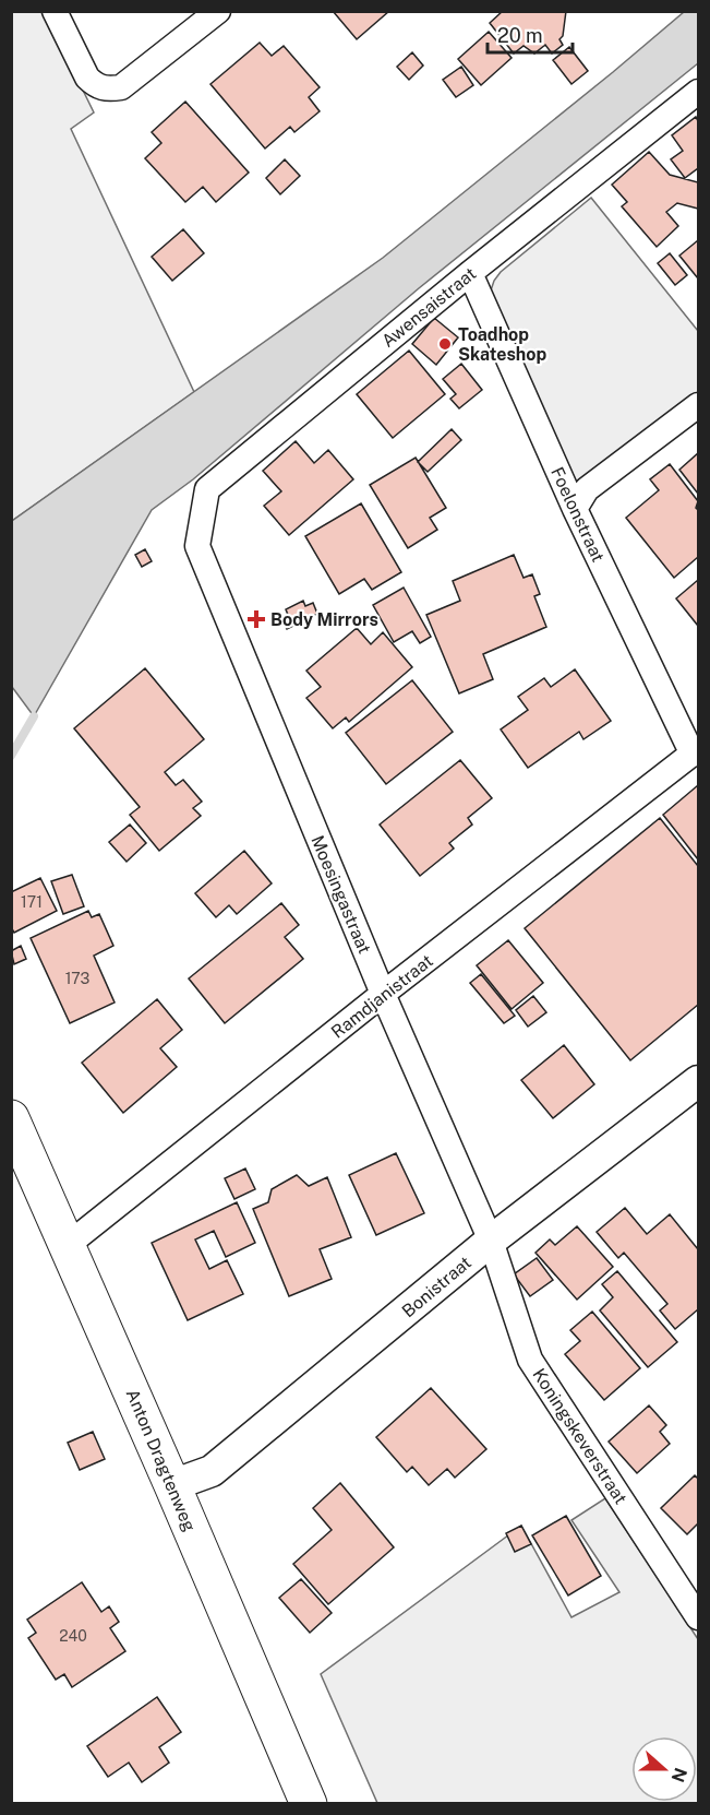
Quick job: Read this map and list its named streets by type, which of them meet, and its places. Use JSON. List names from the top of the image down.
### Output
{
  "streets": {
    "main road": ["Anton Dragtenweg"],
    "street": [
      "Awensaistraat",
      "Foelonstraat",
      "Moesingastraat",
      "Ramdjanistraat",
      "Bonistraat",
      "Koningskeverstraat"
    ]
  },
  "crossings": [
    ["Awensaistraat", "Foelonstraat"],
    ["Awensaistraat", "Moesingastraat"],
    ["Foelonstraat", "Ramdjanistraat"],
    ["Moesingastraat", "Ramdjanistraat"],
    ["Moesingastraat", "Bonistraat"],
    ["Moesingastraat", "Koningskeverstraat"],
    ["Ramdjanistraat", "Anton Dragtenweg"],
    ["Bonistraat", "Koningskeverstraat"],
    ["Bonistraat", "Anton Dragtenweg"]
  ],
  "places": {
    "other": ["Toadhop Skateshop"],
    "health": ["Body Mirrors"]
  },
  "house_numbers": ["171", "173", "240"],
  "scale_bar": "20 m",
  "north": "right"
}
